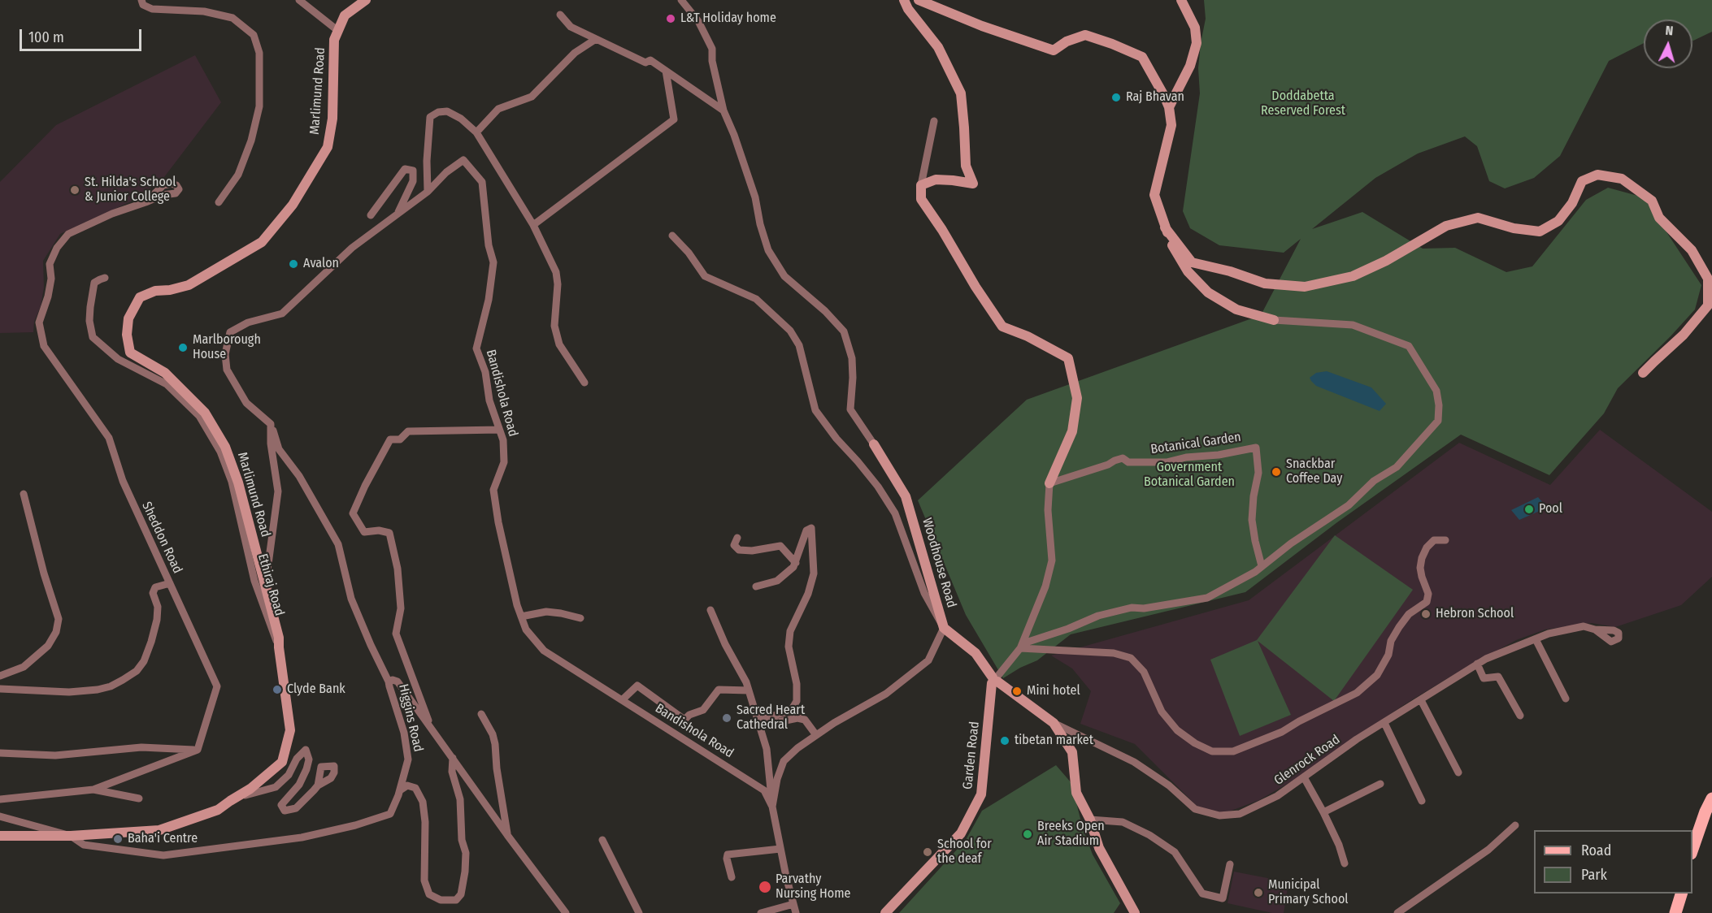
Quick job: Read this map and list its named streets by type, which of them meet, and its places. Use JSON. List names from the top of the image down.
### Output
{
  "streets": {
    "street": [
      "Marlimund Road",
      "Bandishola Road",
      "Botanical Garden",
      "Sheddon Road",
      "Woodhouse Road",
      "Ethiraj Road",
      "Higgins Road",
      "Garden Road",
      "Glenrock Road"
    ]
  },
  "crossings": [
    ["Marlimund Road", "Ethiraj Road"],
    ["Marlimund Road", "Higgins Road"],
    ["Woodhouse Road", "Garden Road"],
    ["Woodhouse Road", "Glenrock Road"]
  ],
  "parks": ["Doddabetta Reserved Forest", "Government Botanical Garden"],
  "places": [
    "L&T Holiday home",
    "Raj Bhavan",
    "St. Hilda's School & Junior College",
    "Avalon",
    "Marlborough House",
    "Snackbar Coffee Day",
    "Pool",
    "Hebron School",
    "Clyde Bank",
    "Mini hotel",
    "Sacred Heart Cathedral",
    "tibetan market",
    "Breeks Open Air Stadium",
    "Baha'i Centre",
    "School for the deaf",
    "Parvathy Nursing Home",
    "Municipal Primary School"
  ],
  "legend": ["Road", "Park"],
  "scale_bar": "100 m",
  "north": "top"
}
